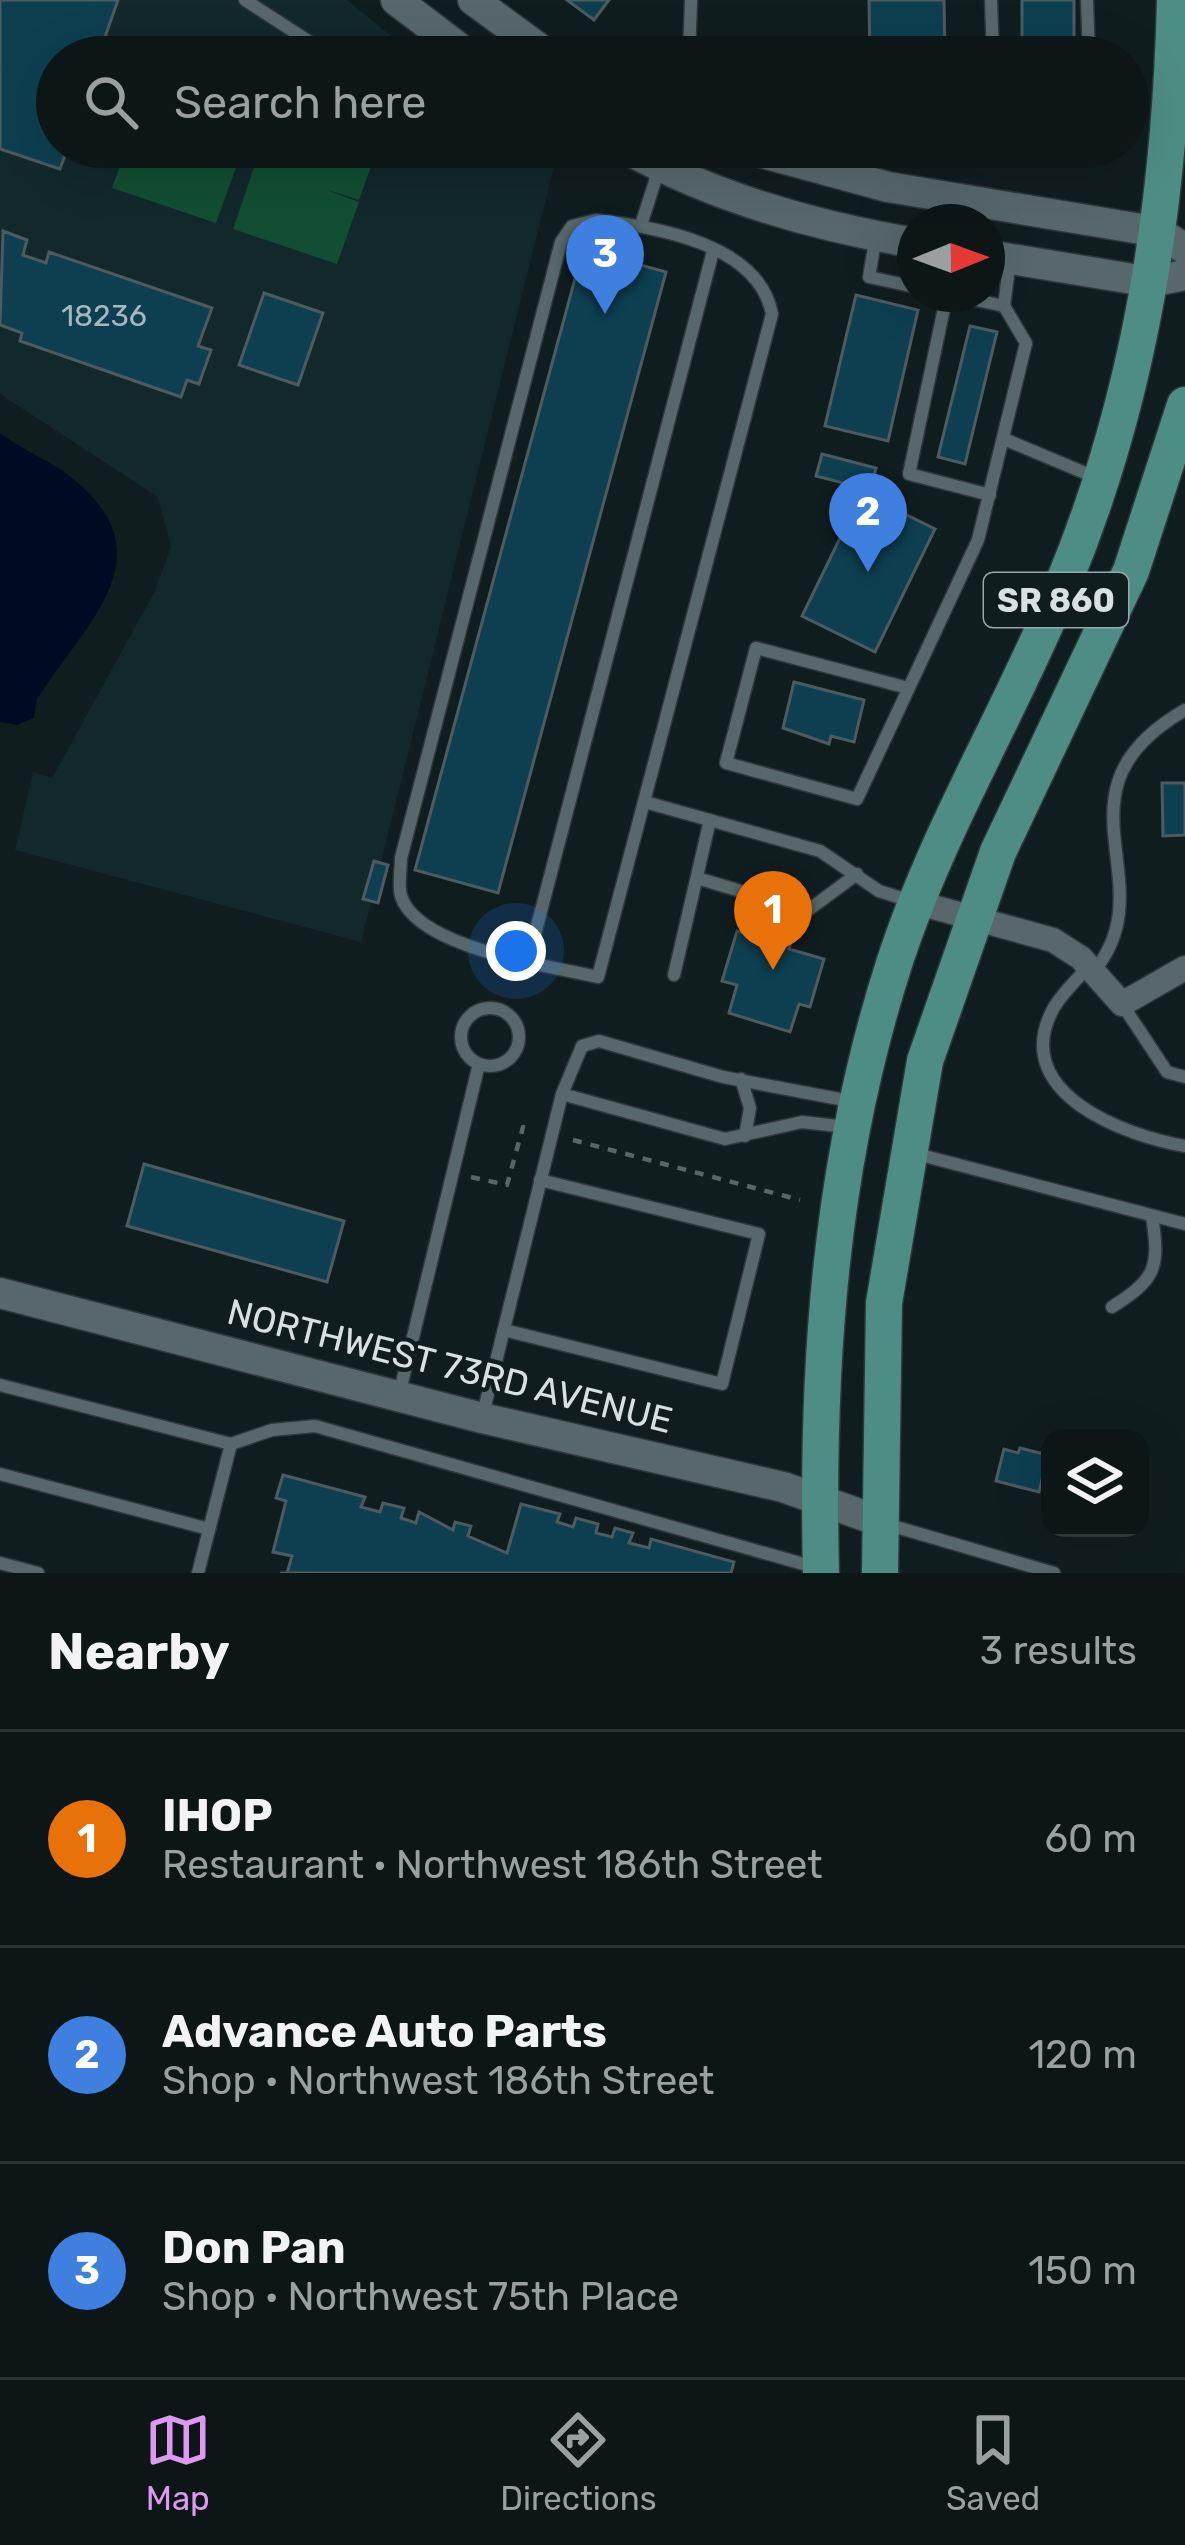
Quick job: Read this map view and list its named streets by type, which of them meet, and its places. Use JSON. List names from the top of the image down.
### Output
{
  "streets": {
    "main road": ["SR 860"],
    "street": ["NORTHWEST 73RD AVENUE"]
  },
  "crossings": [
    ["SR 860", "NORTHWEST 73RD AVENUE"]
  ],
  "house_numbers": ["18236"],
  "north": "right",
  "page": {
    "search": "Search here",
    "pins": ["3", "2", "1"],
    "heading": ["Nearby", "3 results"],
    "list": [
      {
        "mark": "1",
        "name": "IHOP",
        "note": "Restaurant · Northwest 186th Street",
        "value": "60 m"
      },
      {
        "mark": "2",
        "name": "Advance Auto Parts",
        "note": "Shop · Northwest 186th Street",
        "value": "120 m"
      },
      {
        "mark": "3",
        "name": "Don Pan",
        "note": "Shop · Northwest 75th Place",
        "value": "150 m"
      }
    ],
    "nav": ["Map", "Directions", "Saved"]
  }
}
